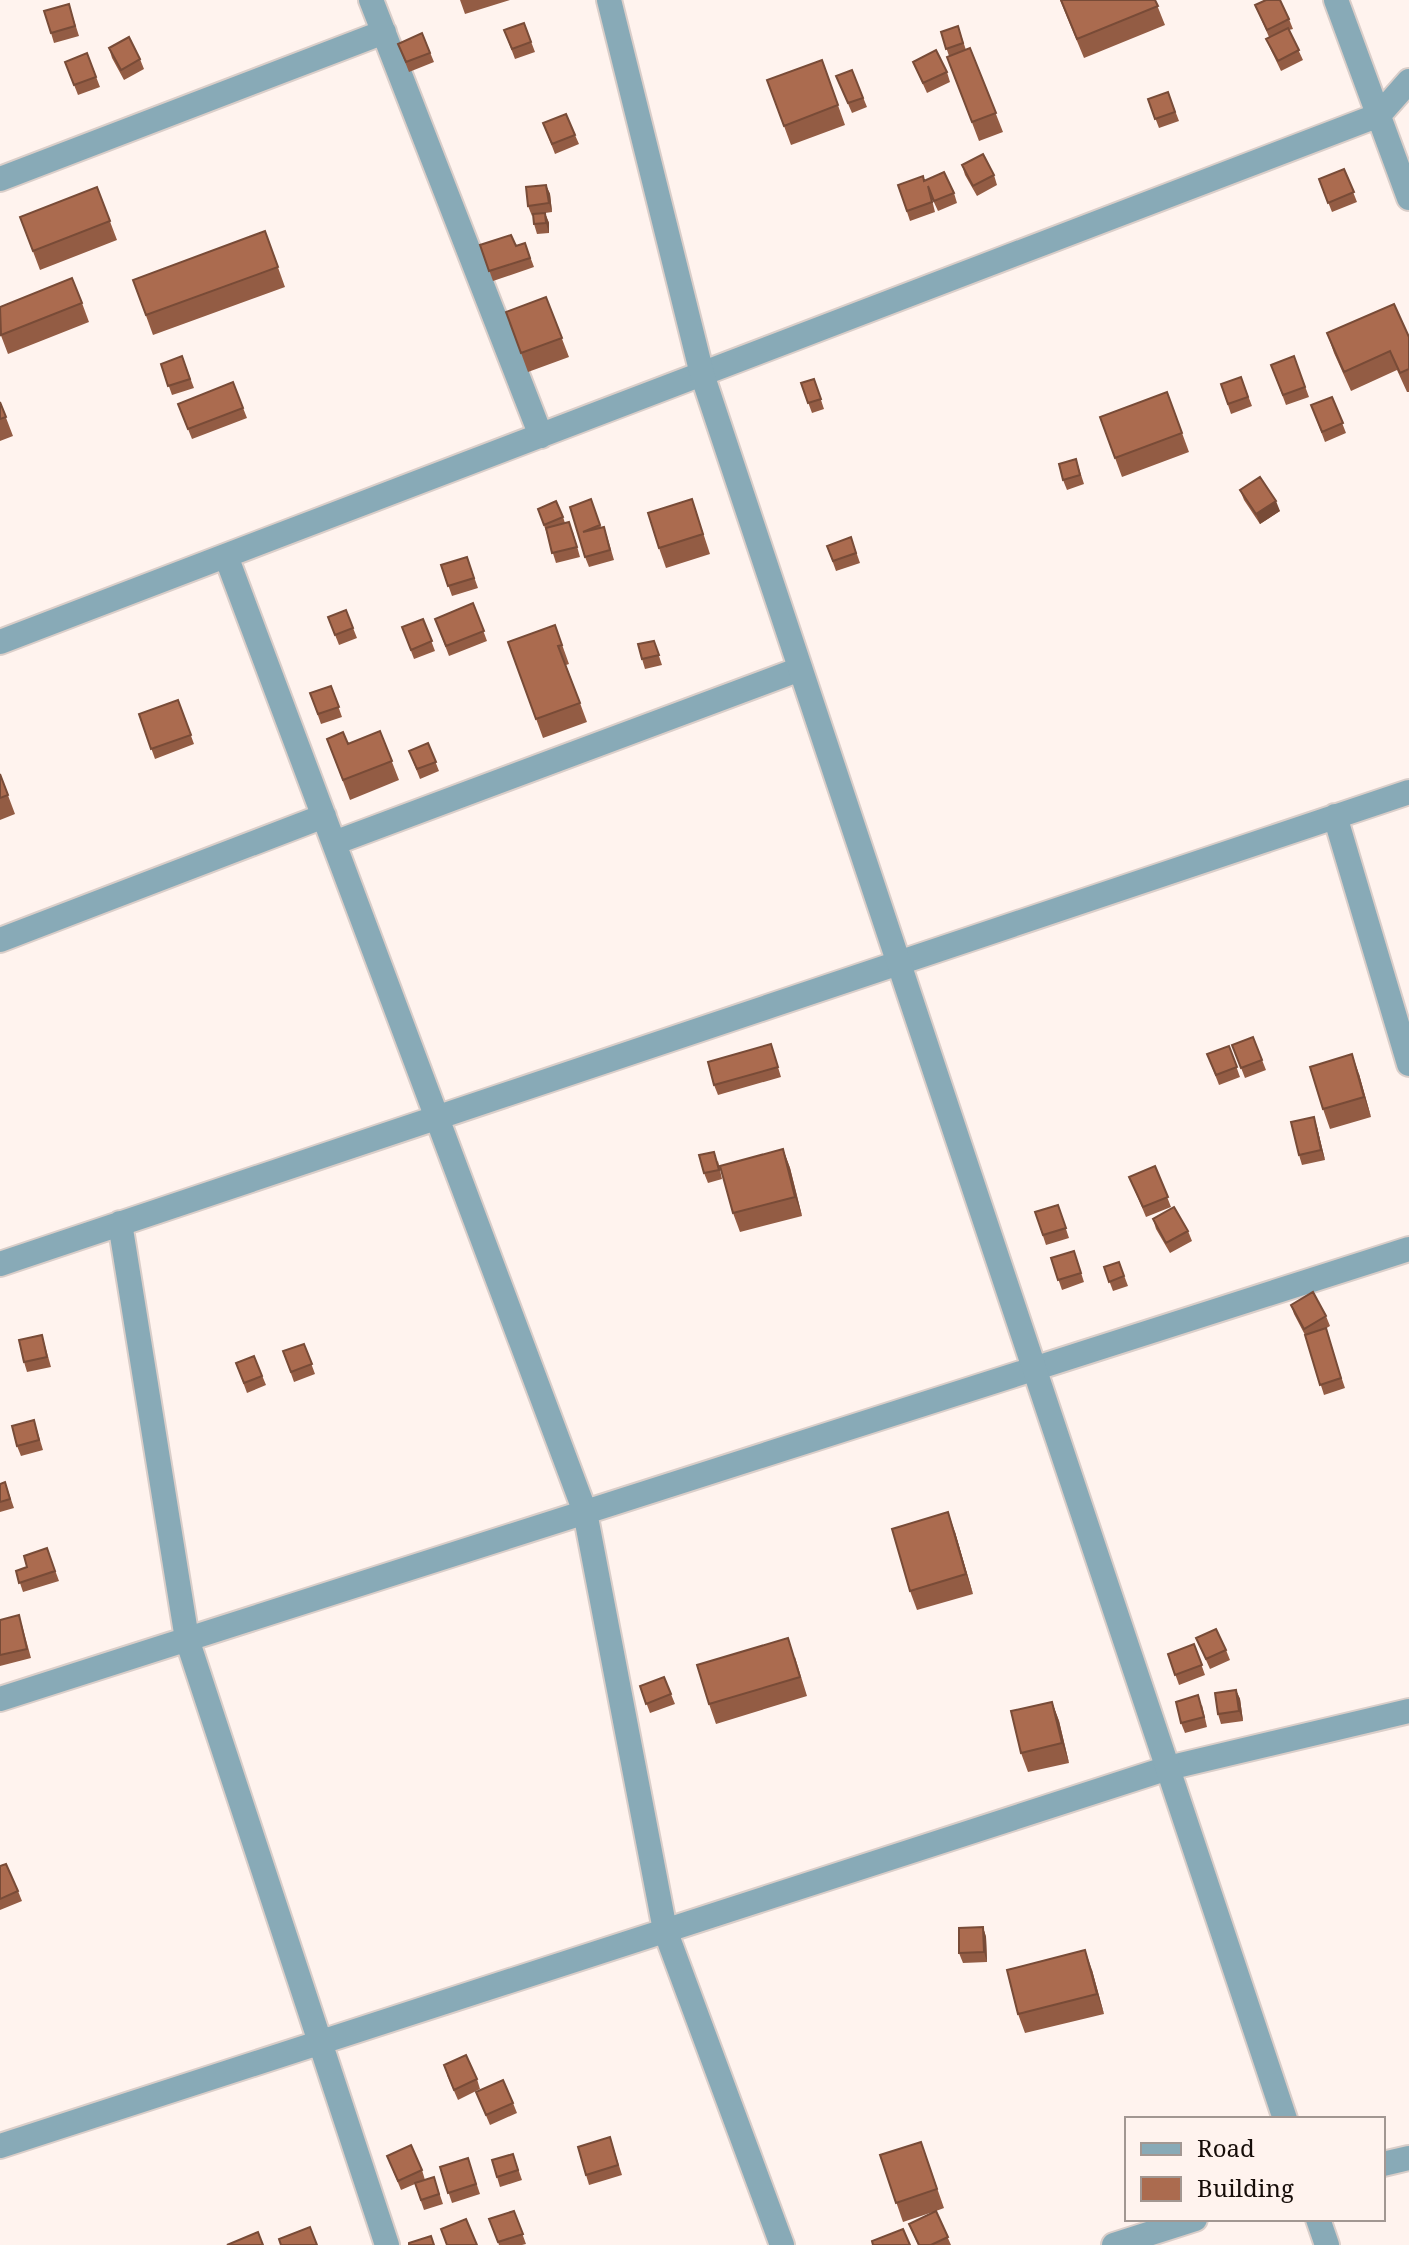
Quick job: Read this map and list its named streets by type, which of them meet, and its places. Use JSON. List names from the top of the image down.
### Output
{
  "legend": ["Road", "Building"]
}
